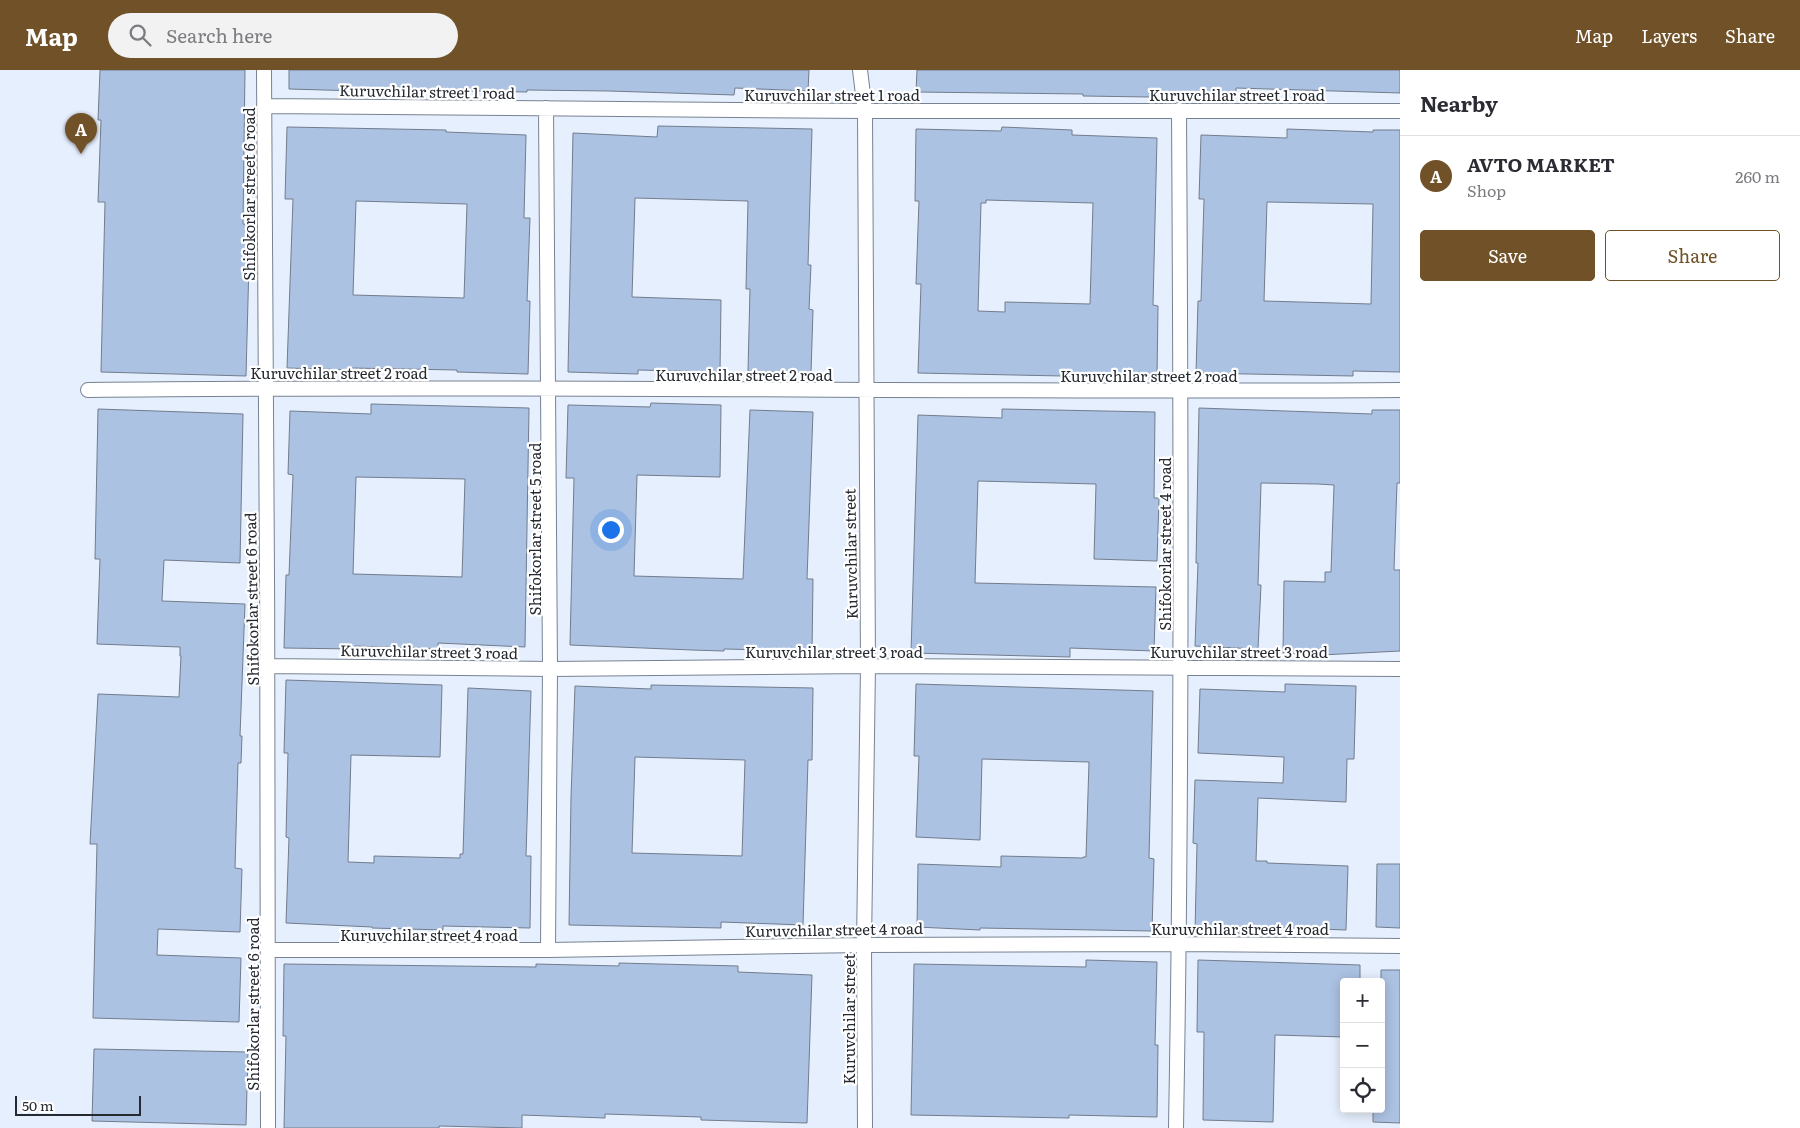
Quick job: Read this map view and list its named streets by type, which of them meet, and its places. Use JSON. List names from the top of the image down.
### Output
{
  "streets": {
    "street": [
      "Kuruvchilar street 1 road",
      "Shifokorlar street 6 road",
      "Kuruvchilar street 2 road",
      "Shifokorlar street 5 road",
      "Shifokorlar street 4 road",
      "Kuruvchilar street",
      "Kuruvchilar street 3 road",
      "Kuruvchilar street 4 road"
    ]
  },
  "crossings": [
    ["Kuruvchilar street 1 road", "Shifokorlar street 6 road"],
    ["Kuruvchilar street 1 road", "Shifokorlar street 5 road"],
    ["Kuruvchilar street 1 road", "Shifokorlar street 4 road"],
    ["Kuruvchilar street 1 road", "Kuruvchilar street"],
    ["Shifokorlar street 6 road", "Kuruvchilar street 2 road"],
    ["Shifokorlar street 6 road", "Kuruvchilar street 3 road"],
    ["Shifokorlar street 6 road", "Kuruvchilar street 4 road"],
    ["Kuruvchilar street 2 road", "Shifokorlar street 5 road"],
    ["Kuruvchilar street 2 road", "Shifokorlar street 4 road"],
    ["Kuruvchilar street 2 road", "Kuruvchilar street"],
    ["Shifokorlar street 5 road", "Kuruvchilar street 3 road"],
    ["Shifokorlar street 5 road", "Kuruvchilar street 4 road"],
    ["Shifokorlar street 4 road", "Kuruvchilar street 3 road"],
    ["Shifokorlar street 4 road", "Kuruvchilar street 4 road"],
    ["Kuruvchilar street", "Kuruvchilar street 3 road"],
    ["Kuruvchilar street", "Kuruvchilar street 4 road"]
  ],
  "scale_bar": "50 m",
  "page": {
    "header": "Map",
    "search": "Search here",
    "nav": ["Map", "Layers", "Share"],
    "heading": "Nearby",
    "pins": "A",
    "list": [
      {
        "mark": "A",
        "name": "AVTO MARKET",
        "note": "Shop",
        "value": "260 m"
      }
    ],
    "buttons": ["Save", "Share"],
    "map_buttons": ["+", "−"],
    "scale": "50 m"
  }
}
